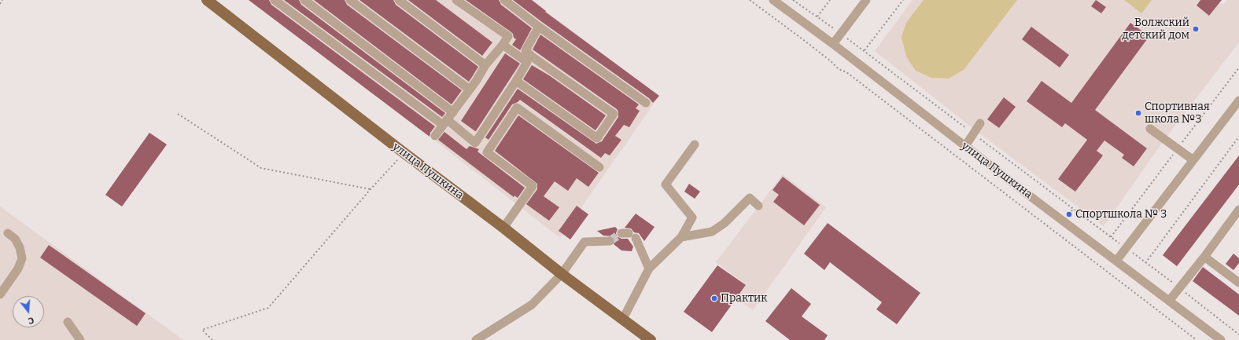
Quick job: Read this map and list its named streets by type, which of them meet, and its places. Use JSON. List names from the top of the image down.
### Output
{
  "streets": {
    "main road": ["улица Пушкина"]
  },
  "places": [
    "Волжский детский дом",
    "Спортивная школа №3",
    "Спортшкола № 3",
    "Практик"
  ],
  "north": "bottom"
}
